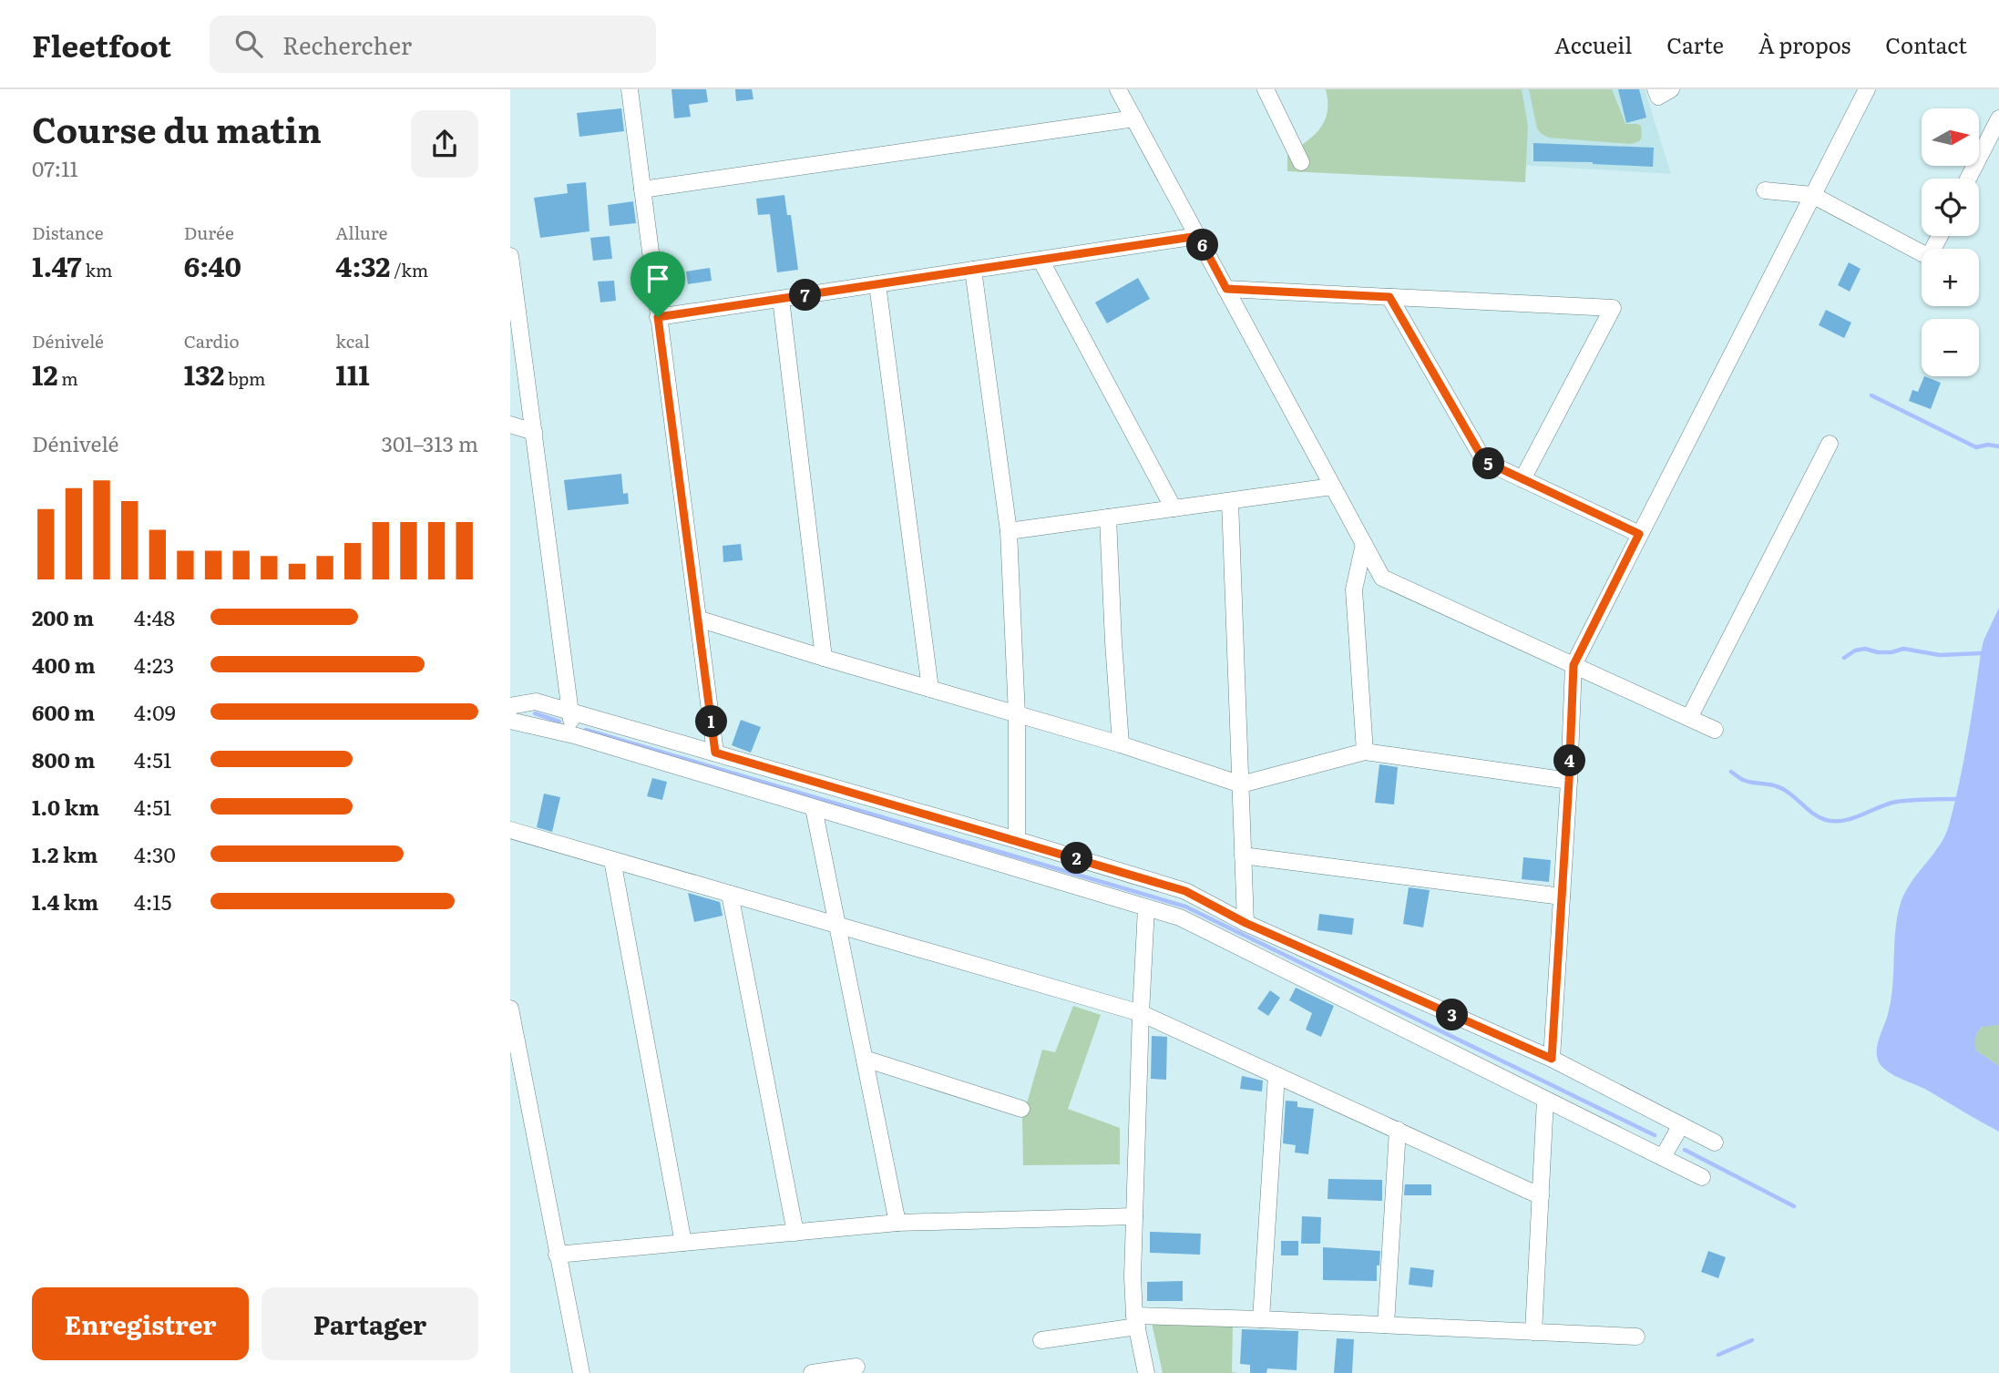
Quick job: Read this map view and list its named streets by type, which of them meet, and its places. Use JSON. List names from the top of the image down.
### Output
{
  "north": "right",
  "page": {
    "header": "Fleetfoot",
    "search": "Rechercher",
    "nav": [
      "Accueil",
      "Carte",
      "À propos",
      "Contact"
    ],
    "heading": ["Course du matin", "07:11"],
    "map_buttons": ["+", "−"],
    "stats": [
      ["Distance", "1.47 km"],
      ["Durée", "6:40"],
      ["Allure", "4:32 /km"],
      ["Dénivelé", "12 m"],
      ["Cardio", "132 bpm"],
      ["kcal", "111"]
    ],
    "pins": [
      "6",
      "7",
      "5",
      "1",
      "4",
      "2",
      "3"
    ],
    "chart": ["Dénivelé", "301–313 m"],
    "list": [
      {
        "name": "200 m",
        "note": "4:48"
      },
      {
        "name": "400 m",
        "note": "4:23"
      },
      {
        "name": "600 m",
        "note": "4:09"
      },
      {
        "name": "800 m",
        "note": "4:51"
      },
      {
        "name": "1.0 km",
        "note": "4:51"
      },
      {
        "name": "1.2 km",
        "note": "4:30"
      },
      {
        "name": "1.4 km",
        "note": "4:15"
      }
    ],
    "buttons": ["Enregistrer", "Partager"]
  }
}
